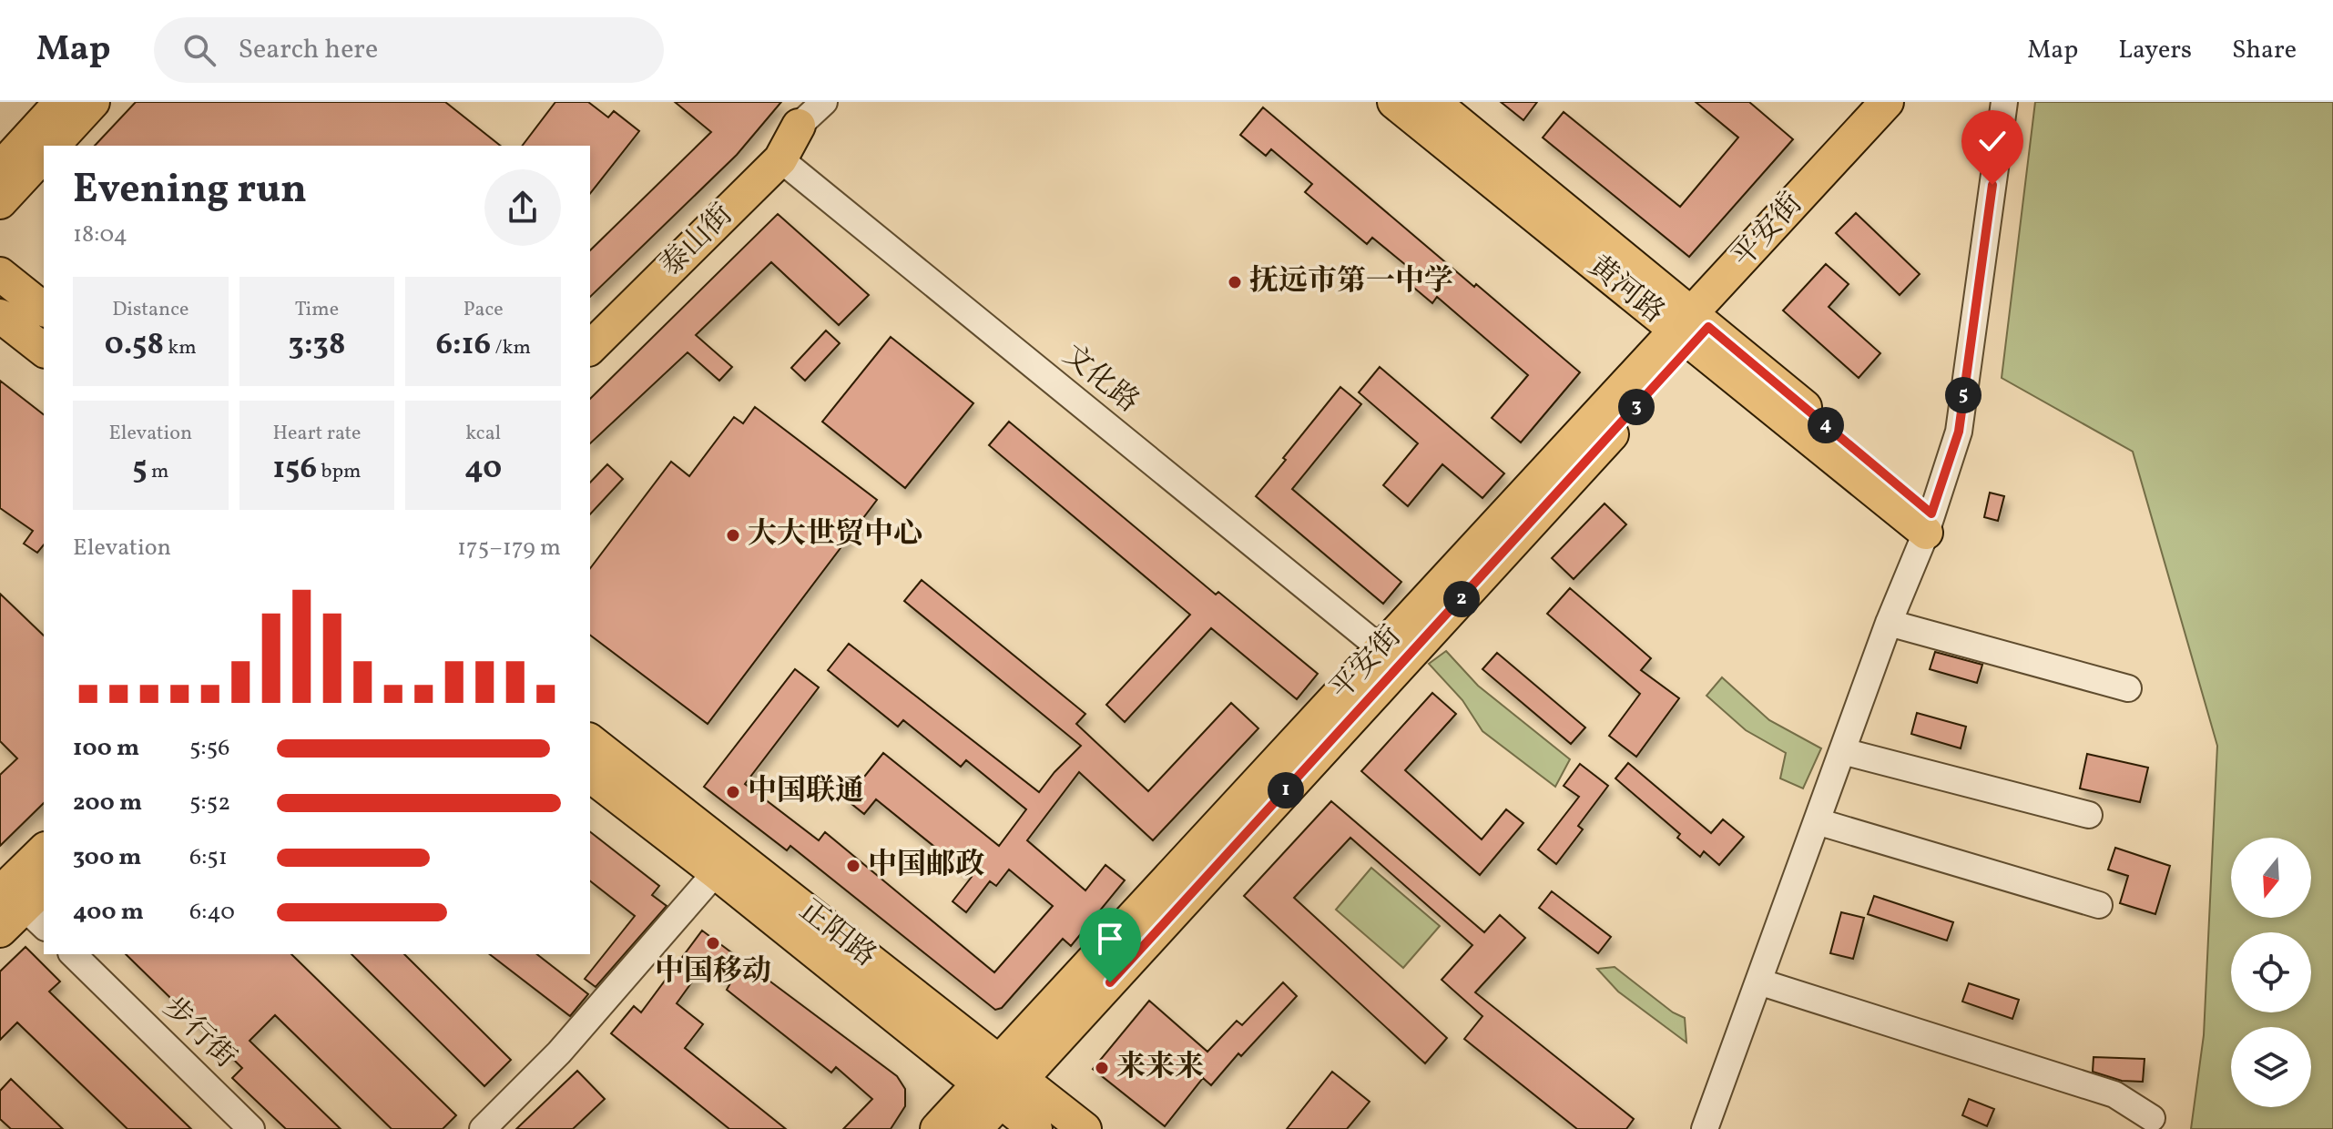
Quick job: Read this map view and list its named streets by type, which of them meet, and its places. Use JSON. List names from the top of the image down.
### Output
{
  "streets": {
    "main road": [
      "平安街",
      "泰山街",
      "黄河路",
      "正阳路"
    ],
    "street": ["文化路", "步行街"]
  },
  "crossings": [
    ["平安街", "黄河路"],
    ["平安街", "文化路"],
    ["平安街", "正阳路"],
    ["泰山街", "文化路"]
  ],
  "places": [
    "抚远市第一中学",
    "大大世贸中心",
    "中国联通",
    "中国邮政",
    "中国移动",
    "来来来"
  ],
  "north": "bottom",
  "page": {
    "header": "Map",
    "search": "Search here",
    "nav": ["Map", "Layers", "Share"],
    "heading": ["Evening run", "18:04"],
    "stats": [
      ["Distance", "0.58 km"],
      ["Time", "3:38"],
      ["Pace", "6:16 /km"],
      ["Elevation", "5 m"],
      ["Heart rate", "156 bpm"],
      ["kcal", "40"]
    ],
    "pins": [
      "5",
      "3",
      "4",
      "2",
      "1"
    ],
    "chart": ["Elevation", "175–179 m"],
    "list": [
      {
        "name": "100 m",
        "note": "5:56"
      },
      {
        "name": "200 m",
        "note": "5:52"
      },
      {
        "name": "300 m",
        "note": "6:51"
      },
      {
        "name": "400 m",
        "note": "6:40"
      }
    ]
  }
}
